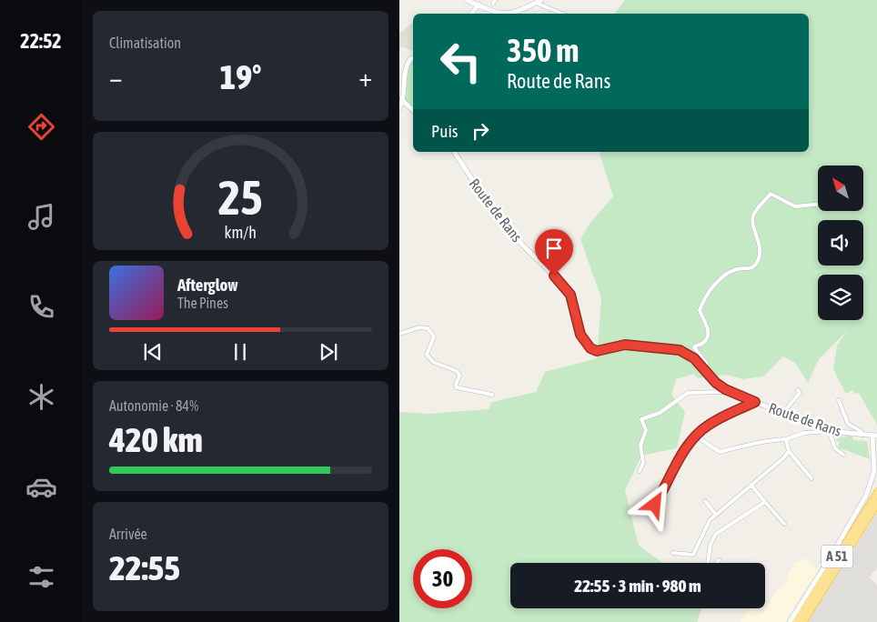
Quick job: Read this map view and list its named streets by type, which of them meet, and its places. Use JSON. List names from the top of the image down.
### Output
{
  "streets": {
    "highway": ["A 51"],
    "street": ["Route de Rans"]
  },
  "north": "top left",
  "page": {
    "tabs": "22:52",
    "tile": [
      "Climatisation",
      ["Autonomie · 84%", "420 km"],
      ["Arrivée", "22:55"]
    ],
    "turn": ["350 m", "Route de Rans"],
    "heat": ["−", "19°", "+"],
    "then": "Puis",
    "song": ["Afterglow", "The Pines"],
    "limit": "30",
    "trip": "22:55 · 3 min · 980 m",
    "gauge": ["25", "km/h"]
  }
}
